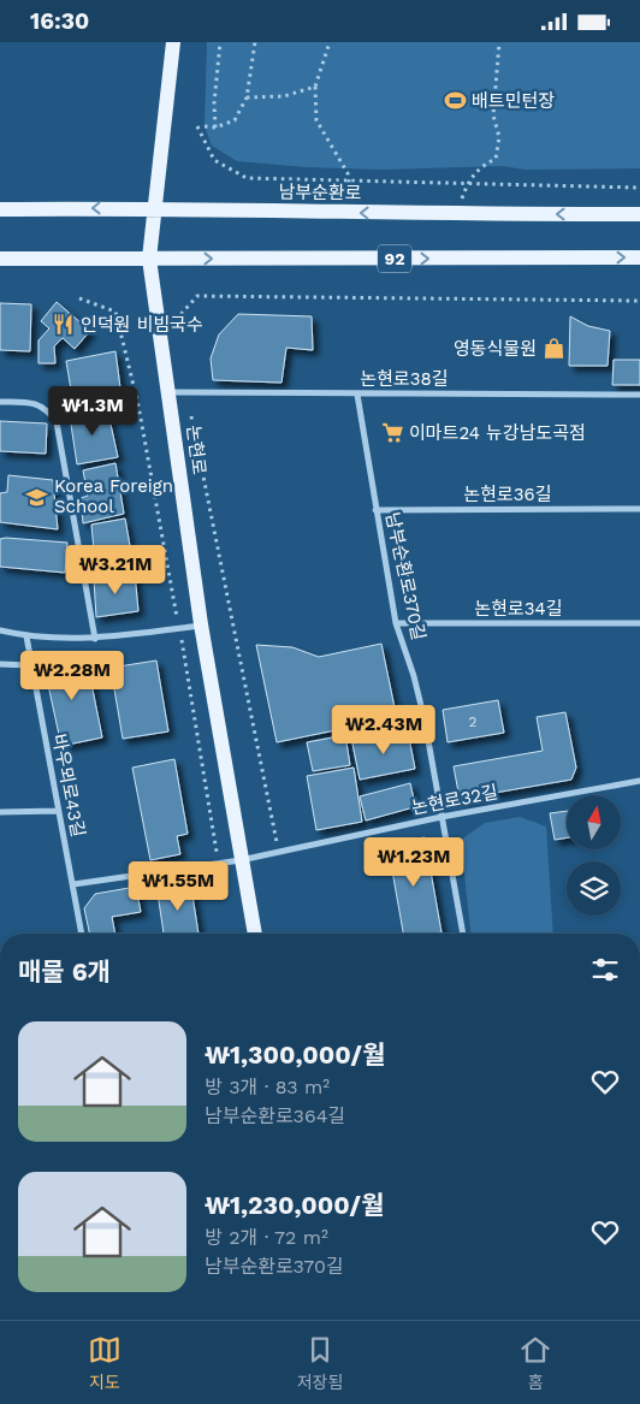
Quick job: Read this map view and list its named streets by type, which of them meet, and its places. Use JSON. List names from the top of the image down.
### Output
{
  "streets": {
    "main road": ["남부순환로", "92", "논현로"],
    "street": [
      "논현로38길",
      "논현로36길",
      "남부순환로370길",
      "논현로34길",
      "바우뫼로43길",
      "논현로32길"
    ]
  },
  "crossings": [
    ["남부순환로", "논현로"],
    ["92", "논현로"],
    ["논현로38길", "논현로"],
    ["논현로38길", "남부순환로370길"],
    ["논현로", "논현로32길"],
    ["논현로36길", "남부순환로370길"],
    ["남부순환로370길", "논현로34길"],
    ["남부순환로370길", "논현로32길"]
  ],
  "places": {
    "sports": ["배트민턴장"],
    "restaurant": ["인덕원 비빔국수"],
    "shop": ["영동식물원"],
    "supermarket": ["이마트24 뉴강남도곡점"],
    "school or university": ["Korea Foreign School"]
  },
  "house_numbers": ["2"],
  "north": "top",
  "page": {
    "status": "16:30",
    "price": [
      "₩1.3M",
      "₩3.21M",
      "₩2.28M",
      "₩2.43M",
      "₩1.23M",
      "₩1.55M"
    ],
    "heading": "매물 6개",
    "list": [
      {
        "name": "₩1,300,000/월",
        "note": "방 3개 · 83 m² · 남부순환로364길"
      },
      {
        "name": "₩1,230,000/월",
        "note": "방 2개 · 72 m² · 남부순환로370길"
      }
    ],
    "tabs": ["지도", "저장됨", "홈"]
  }
}
